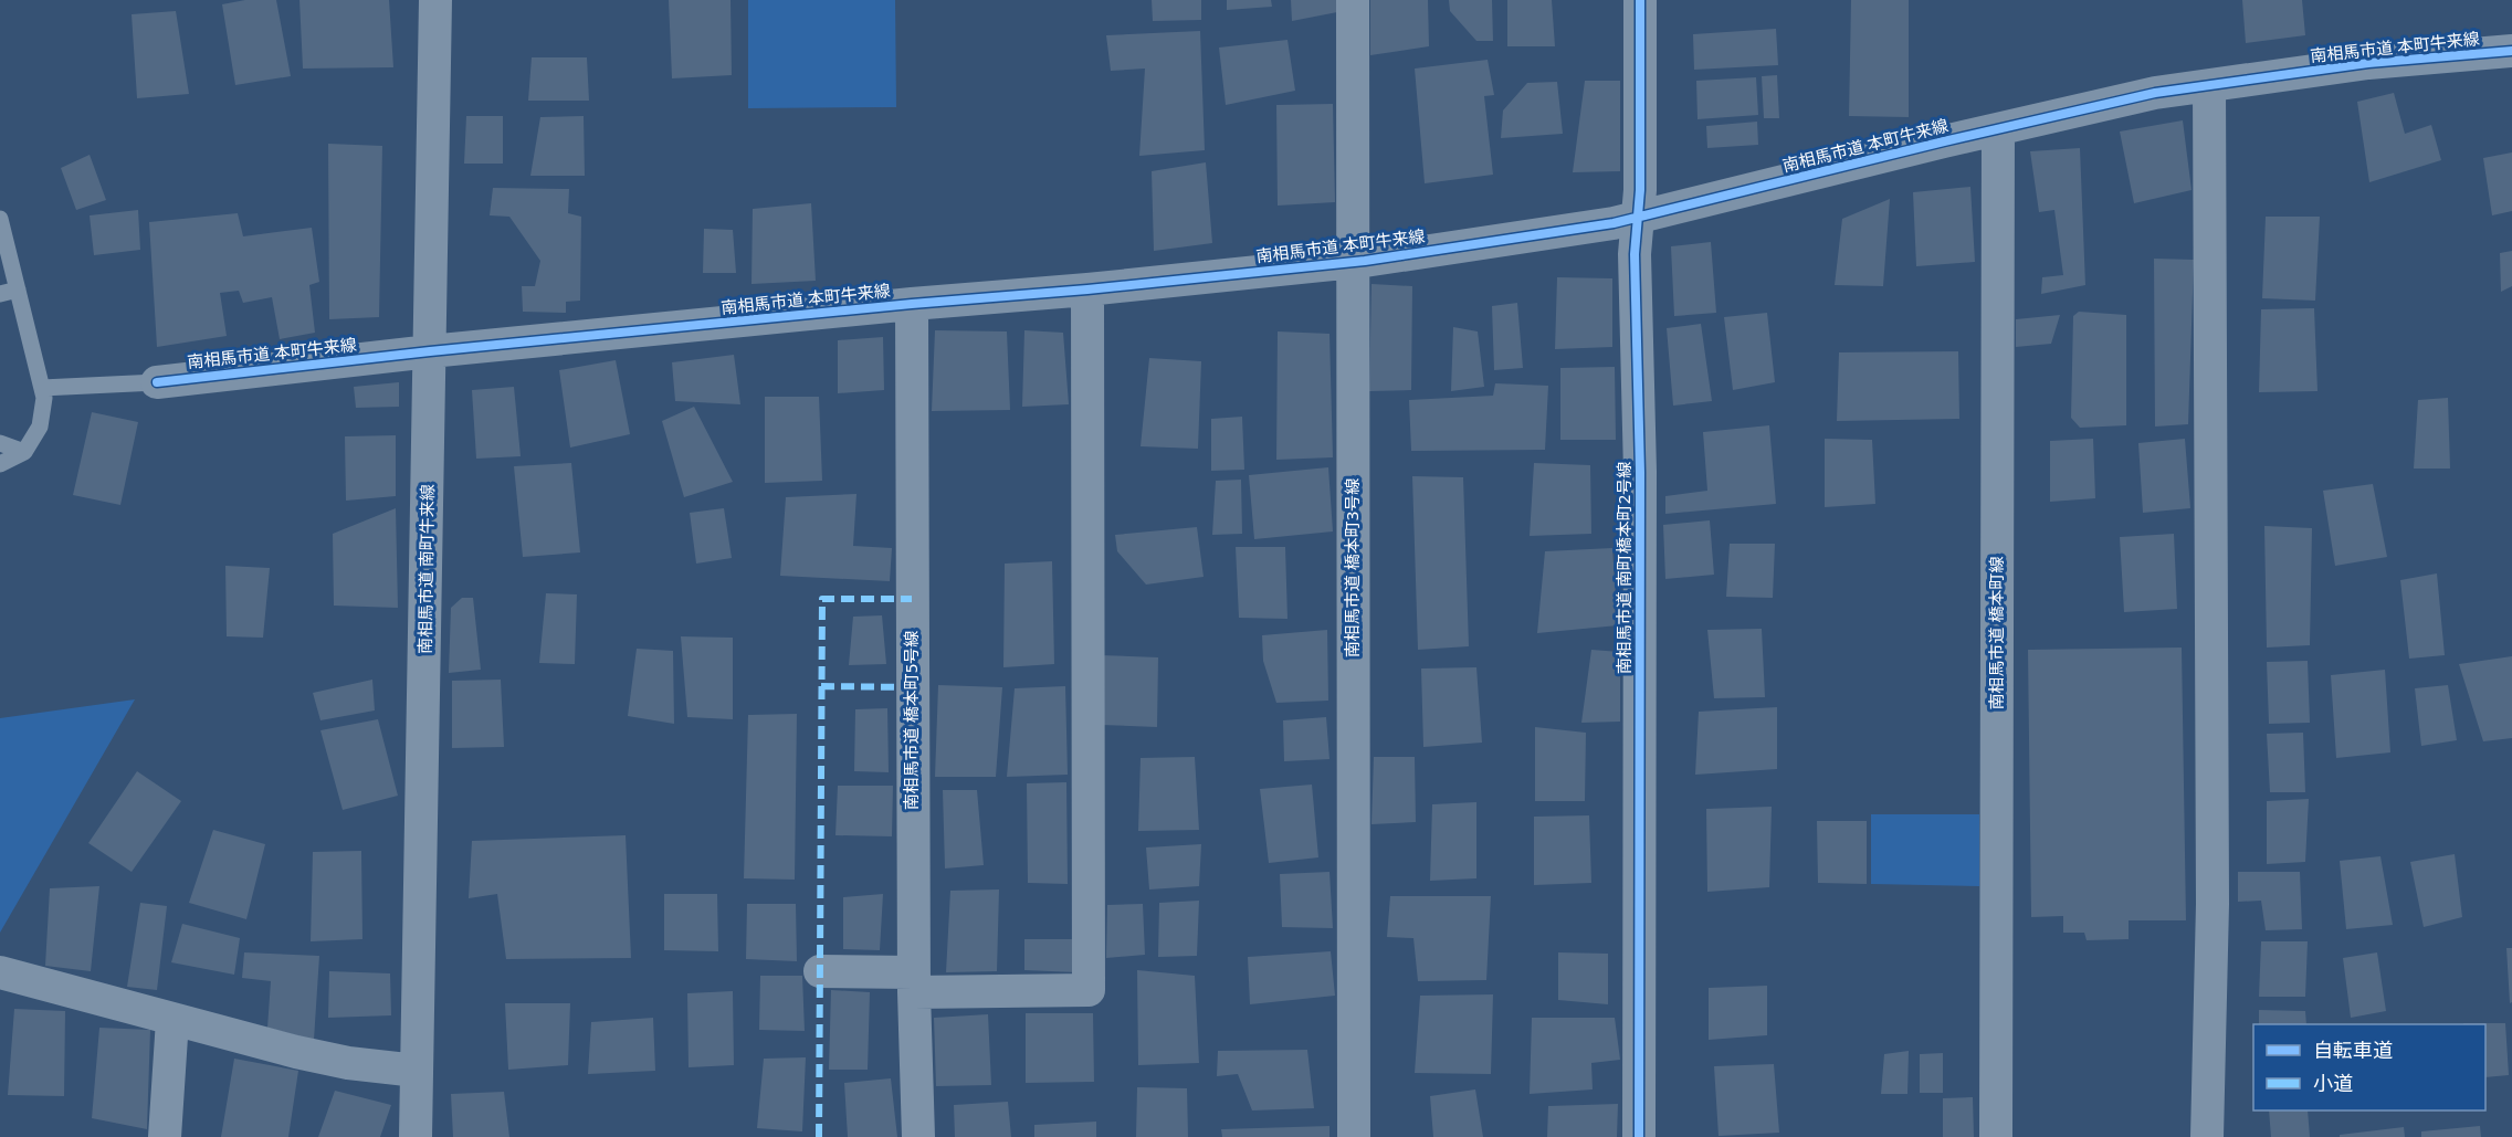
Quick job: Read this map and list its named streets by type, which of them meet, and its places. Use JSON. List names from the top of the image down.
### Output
{
  "streets": {
    "street": [
      "南相馬市道 本町牛来線",
      "南相馬市道 橋本町3号線",
      "南相馬市道 南町橋本町2号線",
      "南相馬市道 南町牛来線",
      "南相馬市道 橋本町線",
      "南相馬市道 橋本町5号線"
    ]
  },
  "crossings": [
    ["南相馬市道 本町牛来線", "南相馬市道 橋本町3号線"],
    ["南相馬市道 本町牛来線", "南相馬市道 南町橋本町2号線"],
    ["南相馬市道 本町牛来線", "南相馬市道 南町牛来線"],
    ["南相馬市道 本町牛来線", "南相馬市道 橋本町線"],
    ["南相馬市道 本町牛来線", "南相馬市道 橋本町5号線"]
  ],
  "legend": ["自転車道", "小道"]
}
